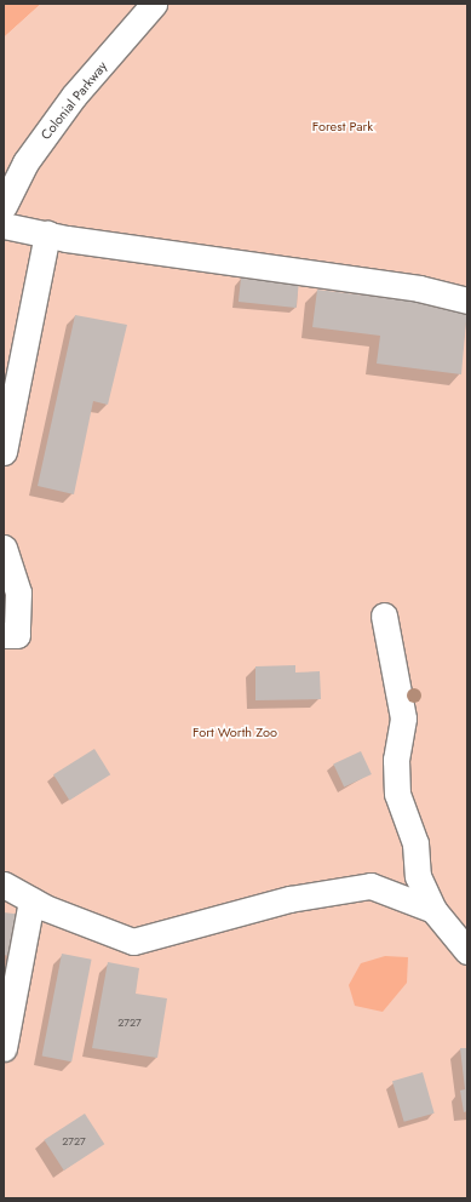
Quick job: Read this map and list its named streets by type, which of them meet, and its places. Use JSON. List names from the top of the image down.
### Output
{
  "streets": {
    "street": ["Colonial Parkway"]
  },
  "parks": ["Forest Park", "Fort Worth Zoo"],
  "house_numbers": ["2727", "2727"]
}
